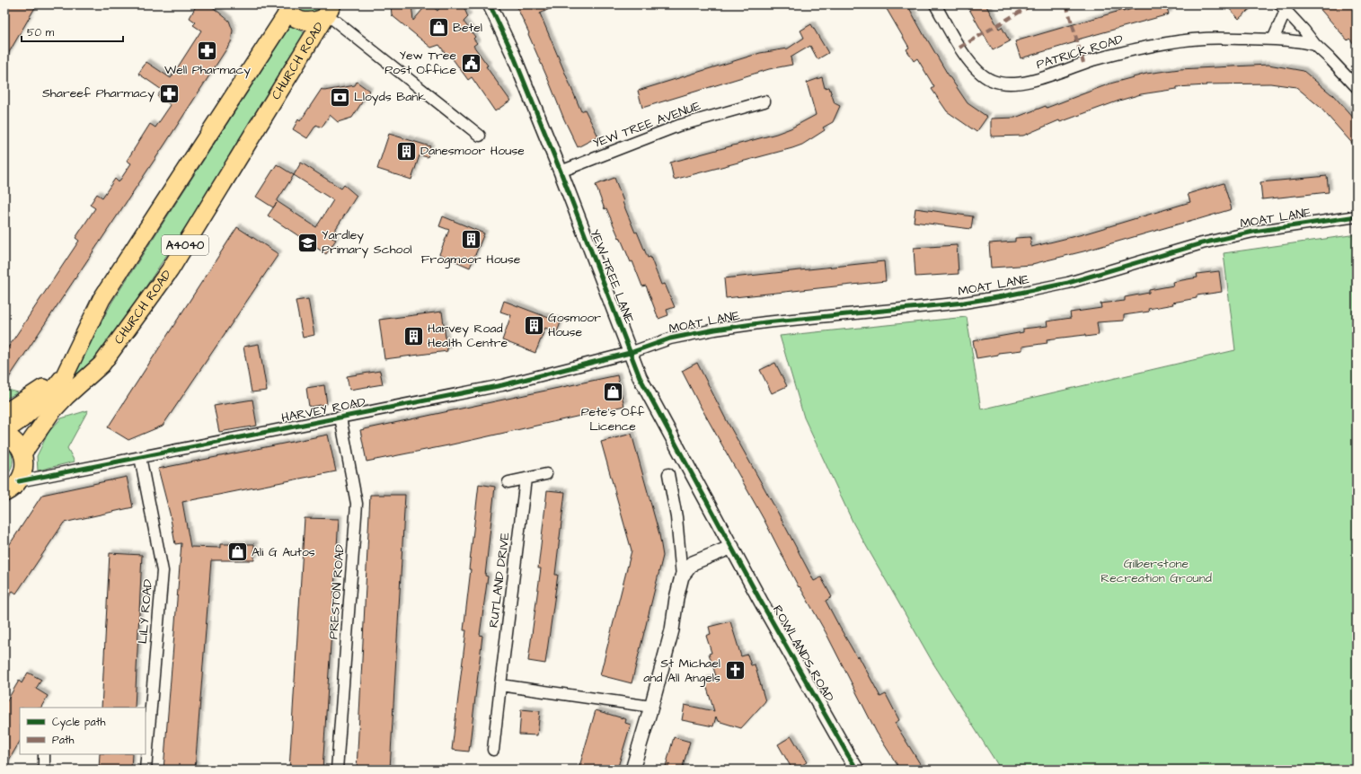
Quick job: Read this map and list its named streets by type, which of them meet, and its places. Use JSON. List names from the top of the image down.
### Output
{
  "streets": {
    "main road": ["CHURCH ROAD", "A4040"],
    "street": [
      "PATRICK ROAD",
      "YEW TREE AVENUE",
      "MOAT LANE",
      "YEW TREE LANE",
      "HARVEY ROAD",
      "RUTLAND DRIVE",
      "PRESTON ROAD",
      "LILY ROAD",
      "ROWLANDS ROAD"
    ]
  },
  "crossings": [
    ["CHURCH ROAD", "A4040"],
    ["YEW TREE AVENUE", "YEW TREE LANE"],
    ["MOAT LANE", "YEW TREE LANE"],
    ["MOAT LANE", "HARVEY ROAD"],
    ["YEW TREE LANE", "HARVEY ROAD"],
    ["YEW TREE LANE", "ROWLANDS ROAD"],
    ["HARVEY ROAD", "PRESTON ROAD"],
    ["HARVEY ROAD", "LILY ROAD"]
  ],
  "parks": ["Gilberstone Recreation Ground"],
  "places": {
    "shop": ["Betel", "Pete's Off Licence", "Ali G Autos"],
    "pharmacy": ["Well Pharmacy", "Shareef Pharmacy"],
    "public building": ["Yew Tree Post Office"],
    "bank": ["Lloyds Bank"],
    "building": [
      "Danesmoor House",
      "Frogmoor House",
      "Gosmoor House",
      "Harvey Road Health Centre"
    ],
    "school or university": ["Yardley Primary School"],
    "church": ["St Michael and All Angels"]
  },
  "legend": ["Cycle path", "Path"],
  "scale_bar": "50 m"
}
